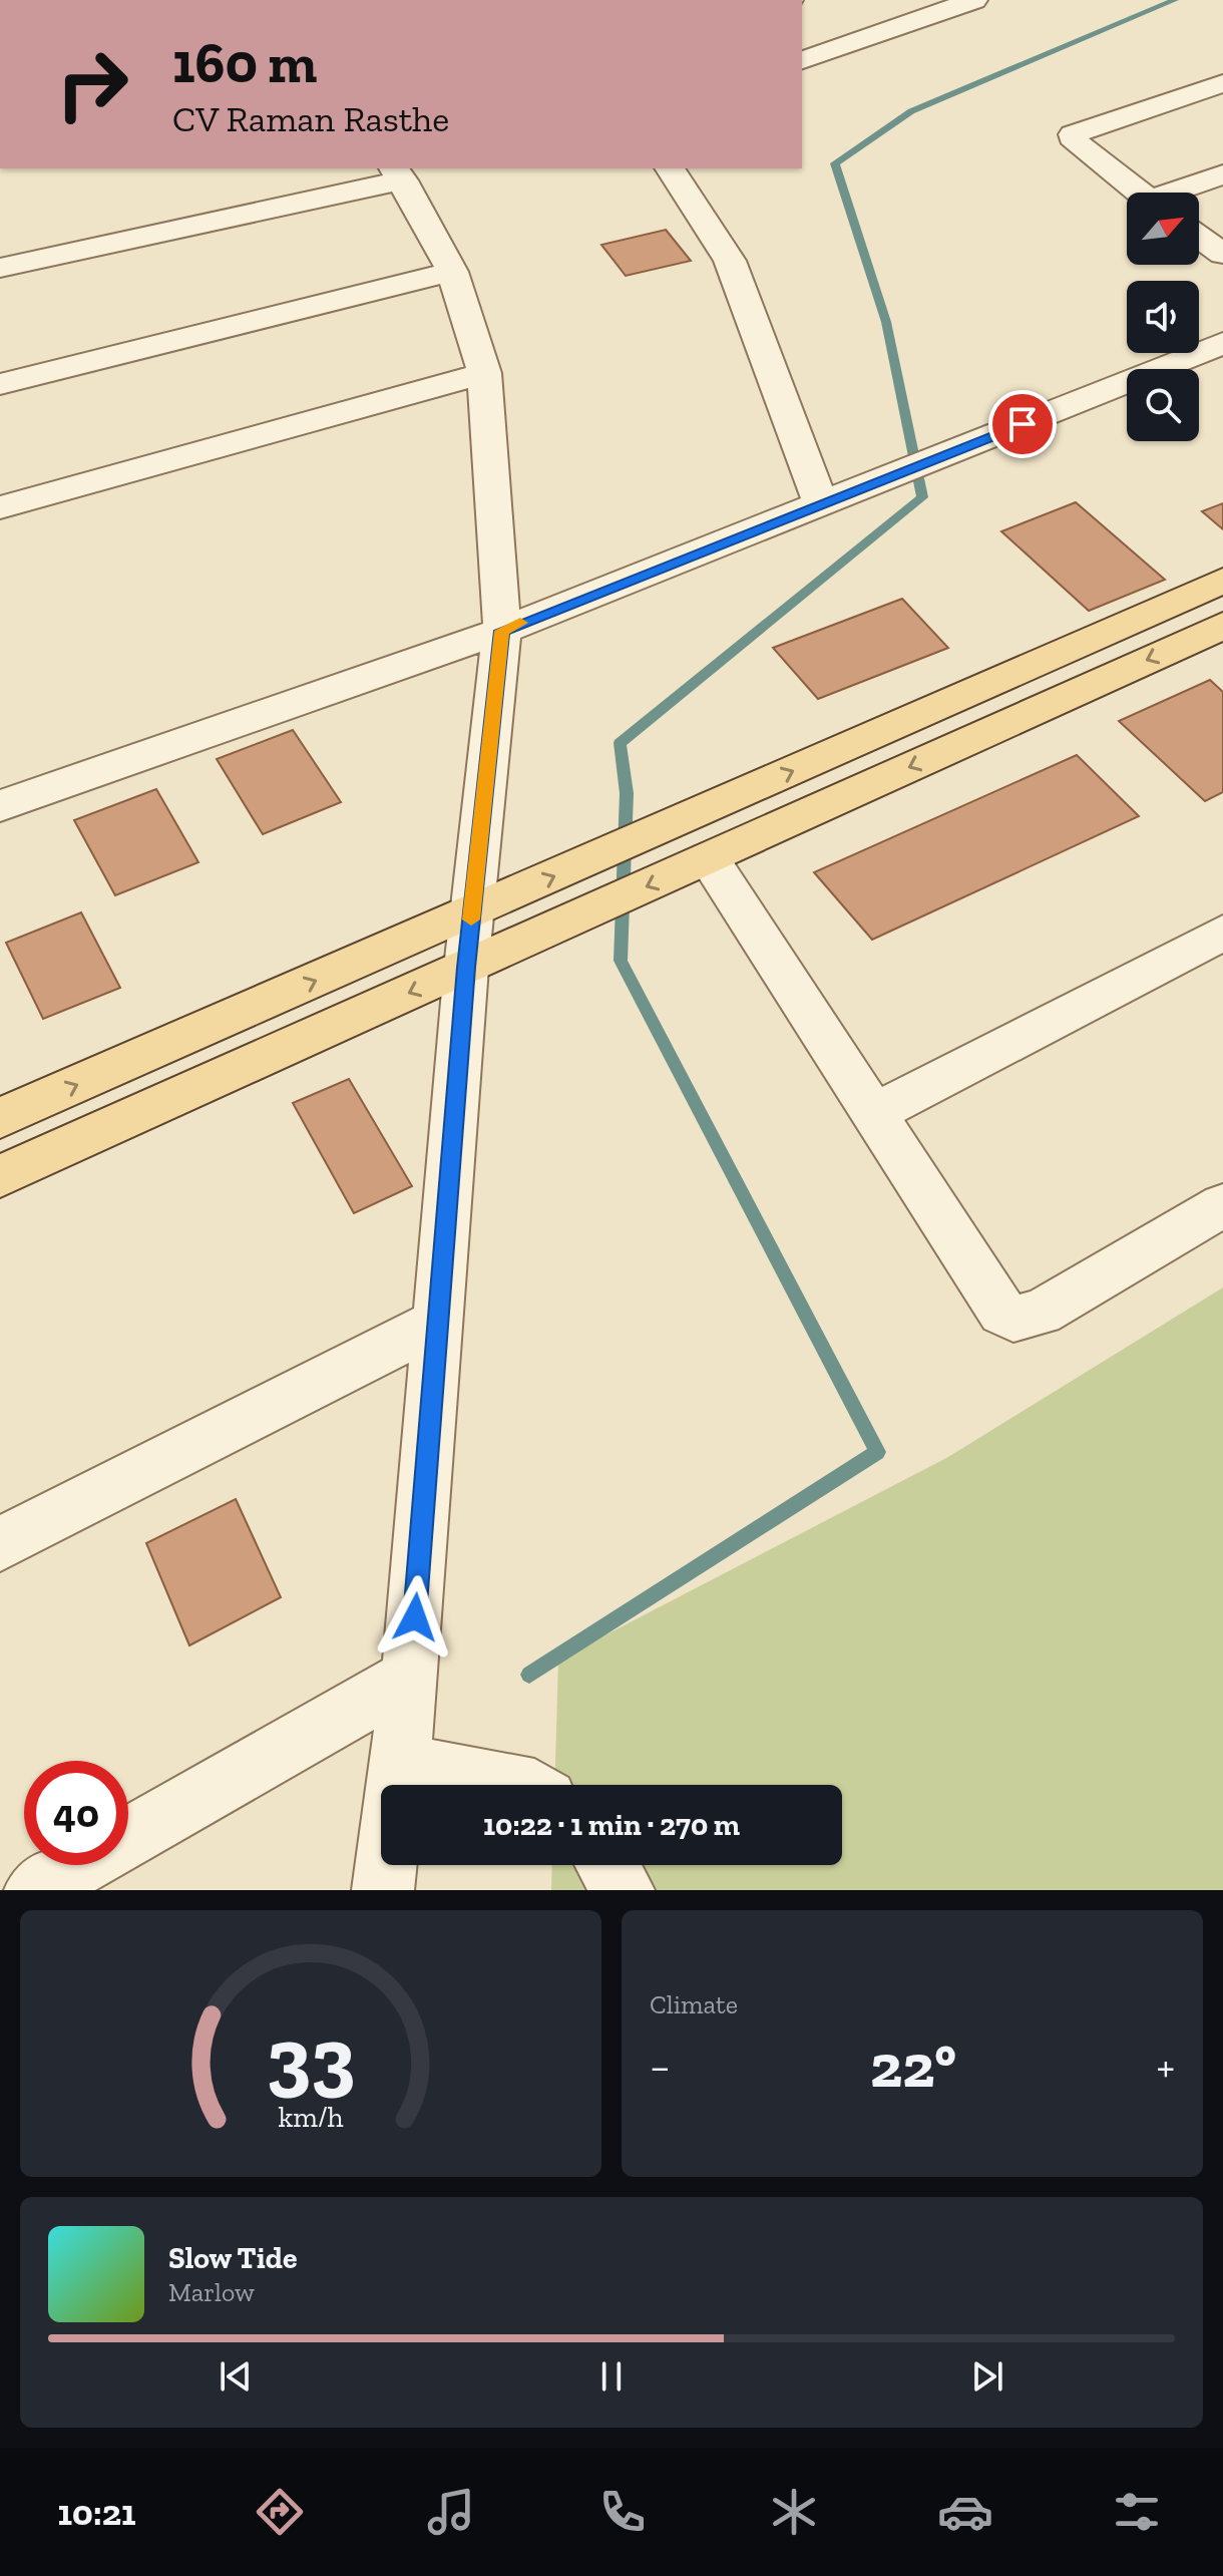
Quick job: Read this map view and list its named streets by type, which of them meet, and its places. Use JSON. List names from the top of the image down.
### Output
{
  "north": "top right",
  "page": {
    "turn": ["160 m", "CV Raman Rasthe"],
    "limit": "40",
    "trip": "10:22 · 1 min · 270 m",
    "tile": "Climate",
    "heat": ["−", "22°", "+"],
    "song": ["Slow Tide", "Marlow"],
    "tabs": "10:21",
    "gauge": ["33", "km/h"]
  }
}
